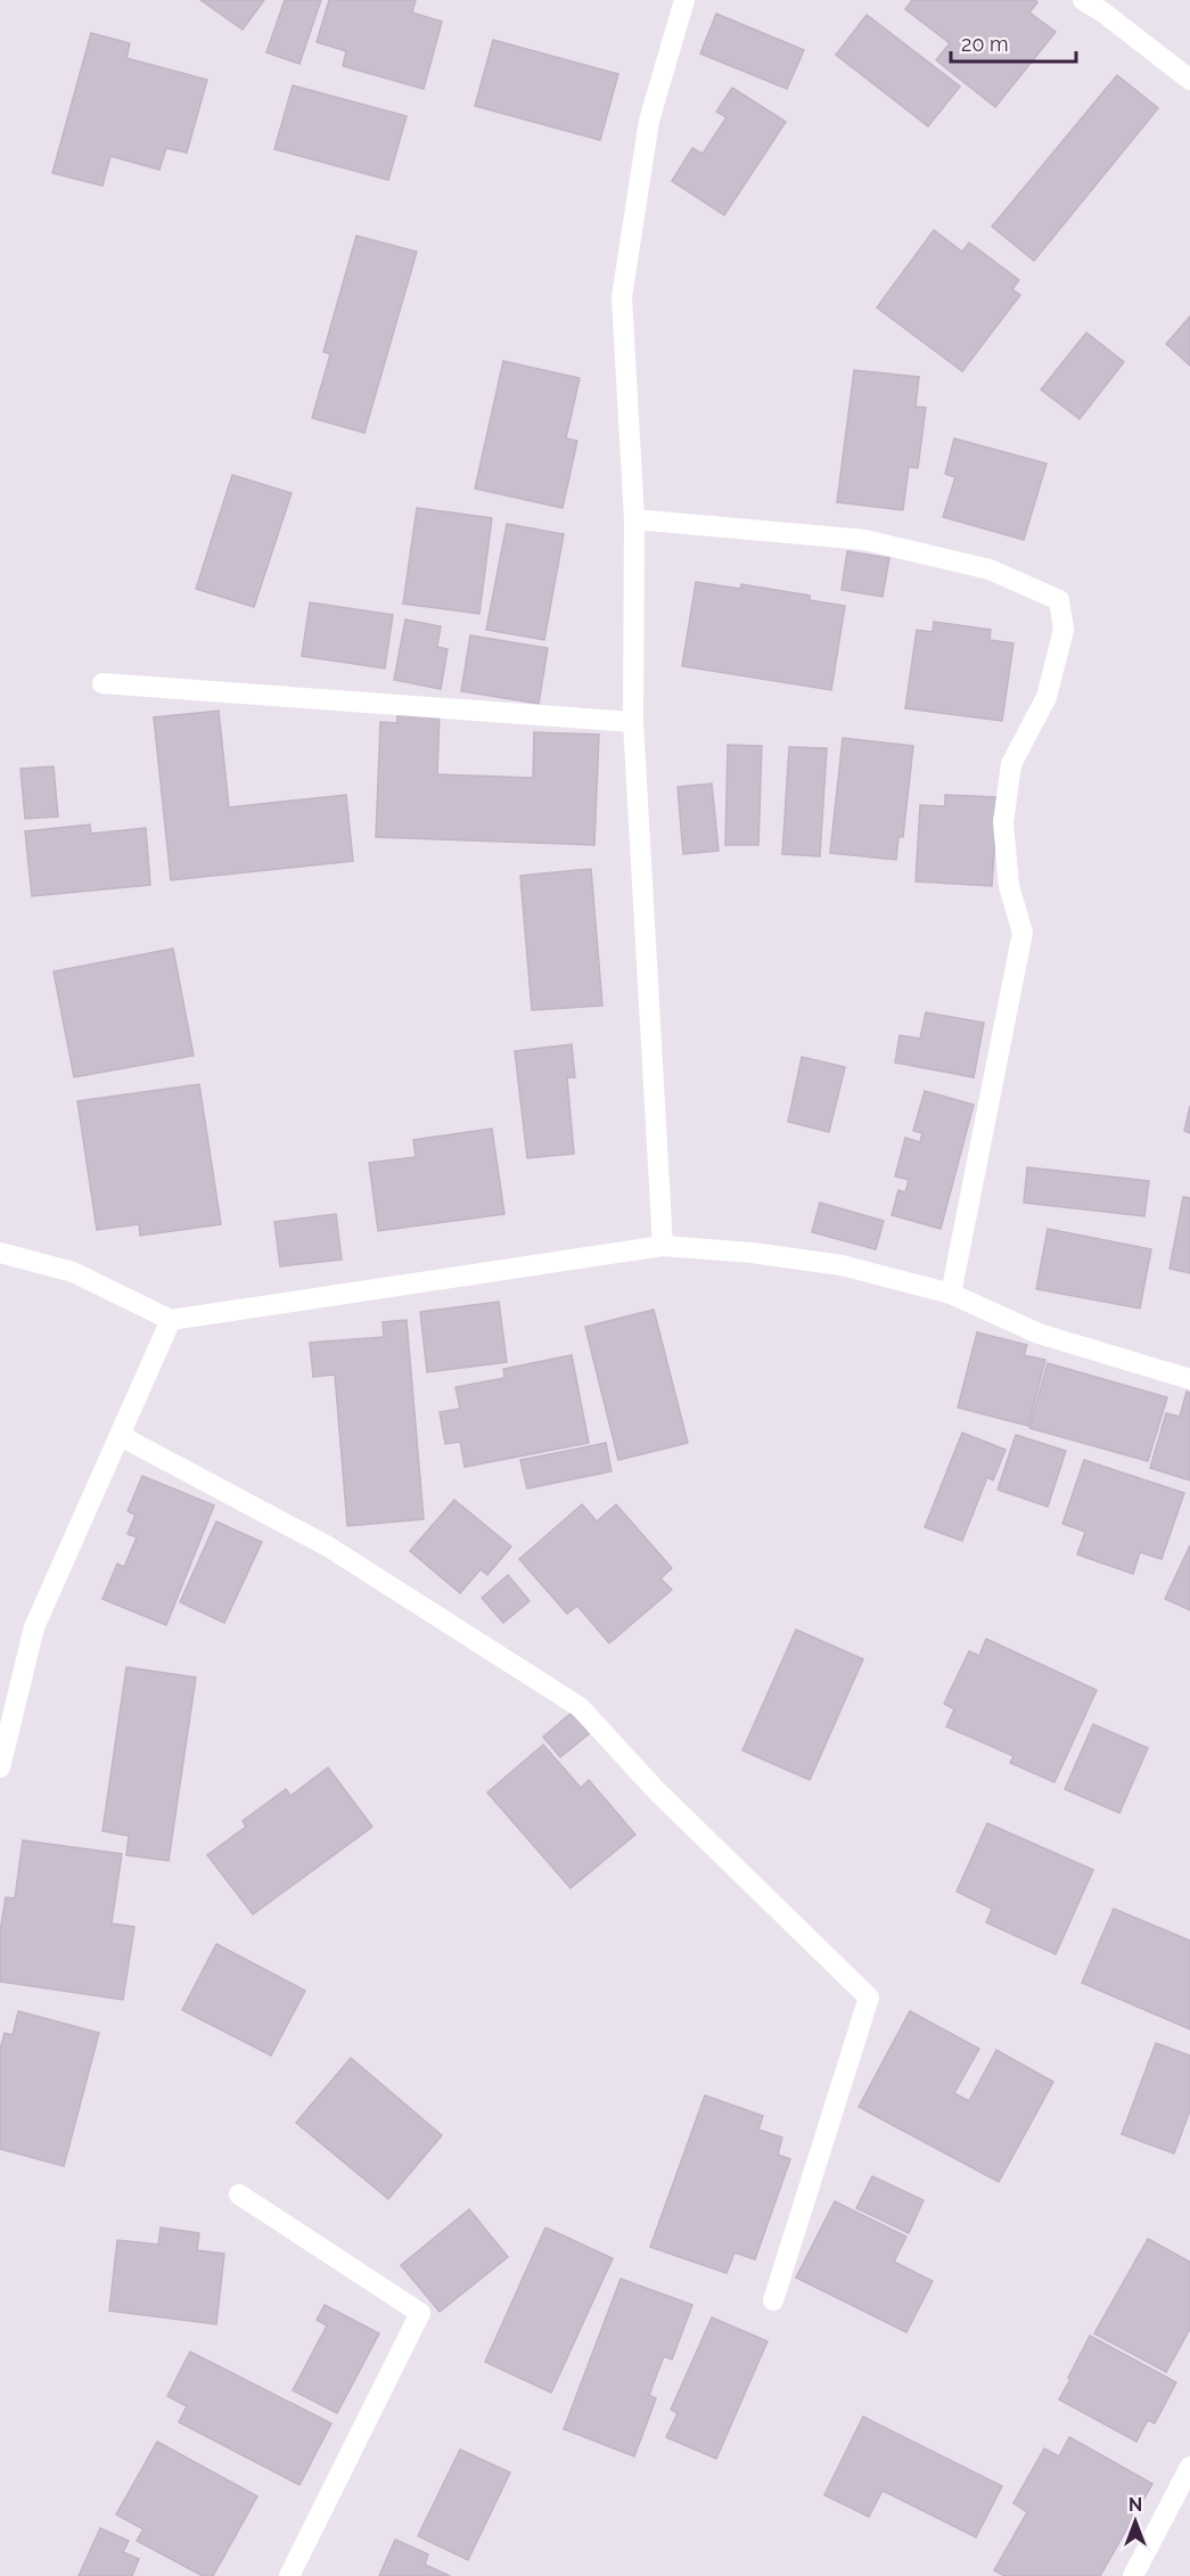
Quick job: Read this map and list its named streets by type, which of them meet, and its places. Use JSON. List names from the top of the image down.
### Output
{
  "scale_bar": "20 m",
  "north": "top"
}
